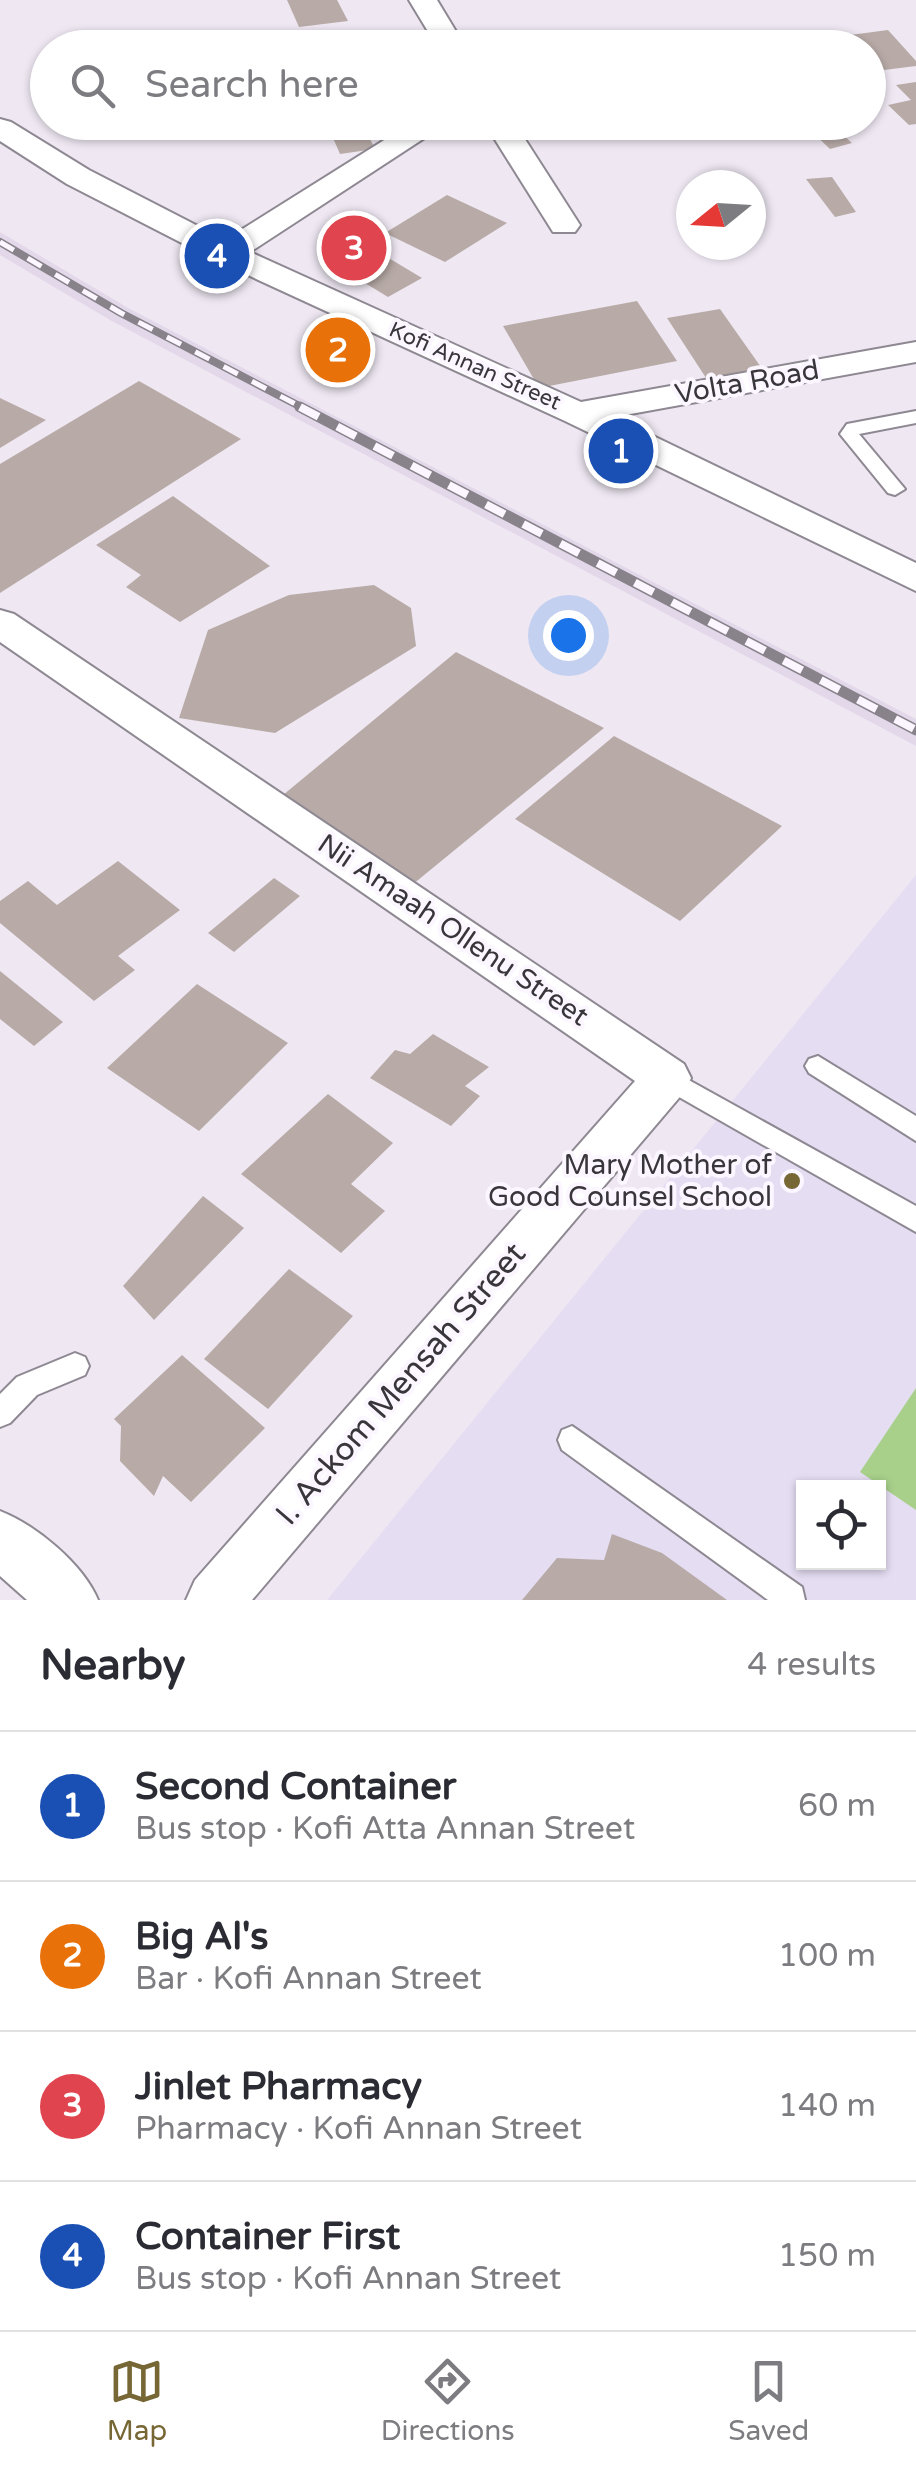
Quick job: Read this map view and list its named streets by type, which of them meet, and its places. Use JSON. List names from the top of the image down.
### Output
{
  "streets": {
    "street": [
      "Kofi Annan Street",
      "Volta Road",
      "Nii Amaah Ollenu Street",
      "I. Ackom Mensah Street"
    ]
  },
  "crossings": [
    ["Kofi Annan Street", "Volta Road"],
    ["Nii Amaah Ollenu Street", "I. Ackom Mensah Street"]
  ],
  "places": ["Mary Mother of Good Counsel School"],
  "north": "left",
  "page": {
    "search": "Search here",
    "pins": [
      "3",
      "4",
      "2",
      "1"
    ],
    "heading": ["Nearby", "4 results"],
    "list": [
      {
        "mark": "1",
        "name": "Second Container",
        "note": "Bus stop · Kofi Atta Annan Street",
        "value": "60 m"
      },
      {
        "mark": "2",
        "name": "Big Al's",
        "note": "Bar · Kofi Annan Street",
        "value": "100 m"
      },
      {
        "mark": "3",
        "name": "Jinlet Pharmacy",
        "note": "Pharmacy · Kofi Annan Street",
        "value": "140 m"
      },
      {
        "mark": "4",
        "name": "Container First",
        "note": "Bus stop · Kofi Annan Street",
        "value": "150 m"
      }
    ],
    "nav": ["Map", "Directions", "Saved"]
  }
}
